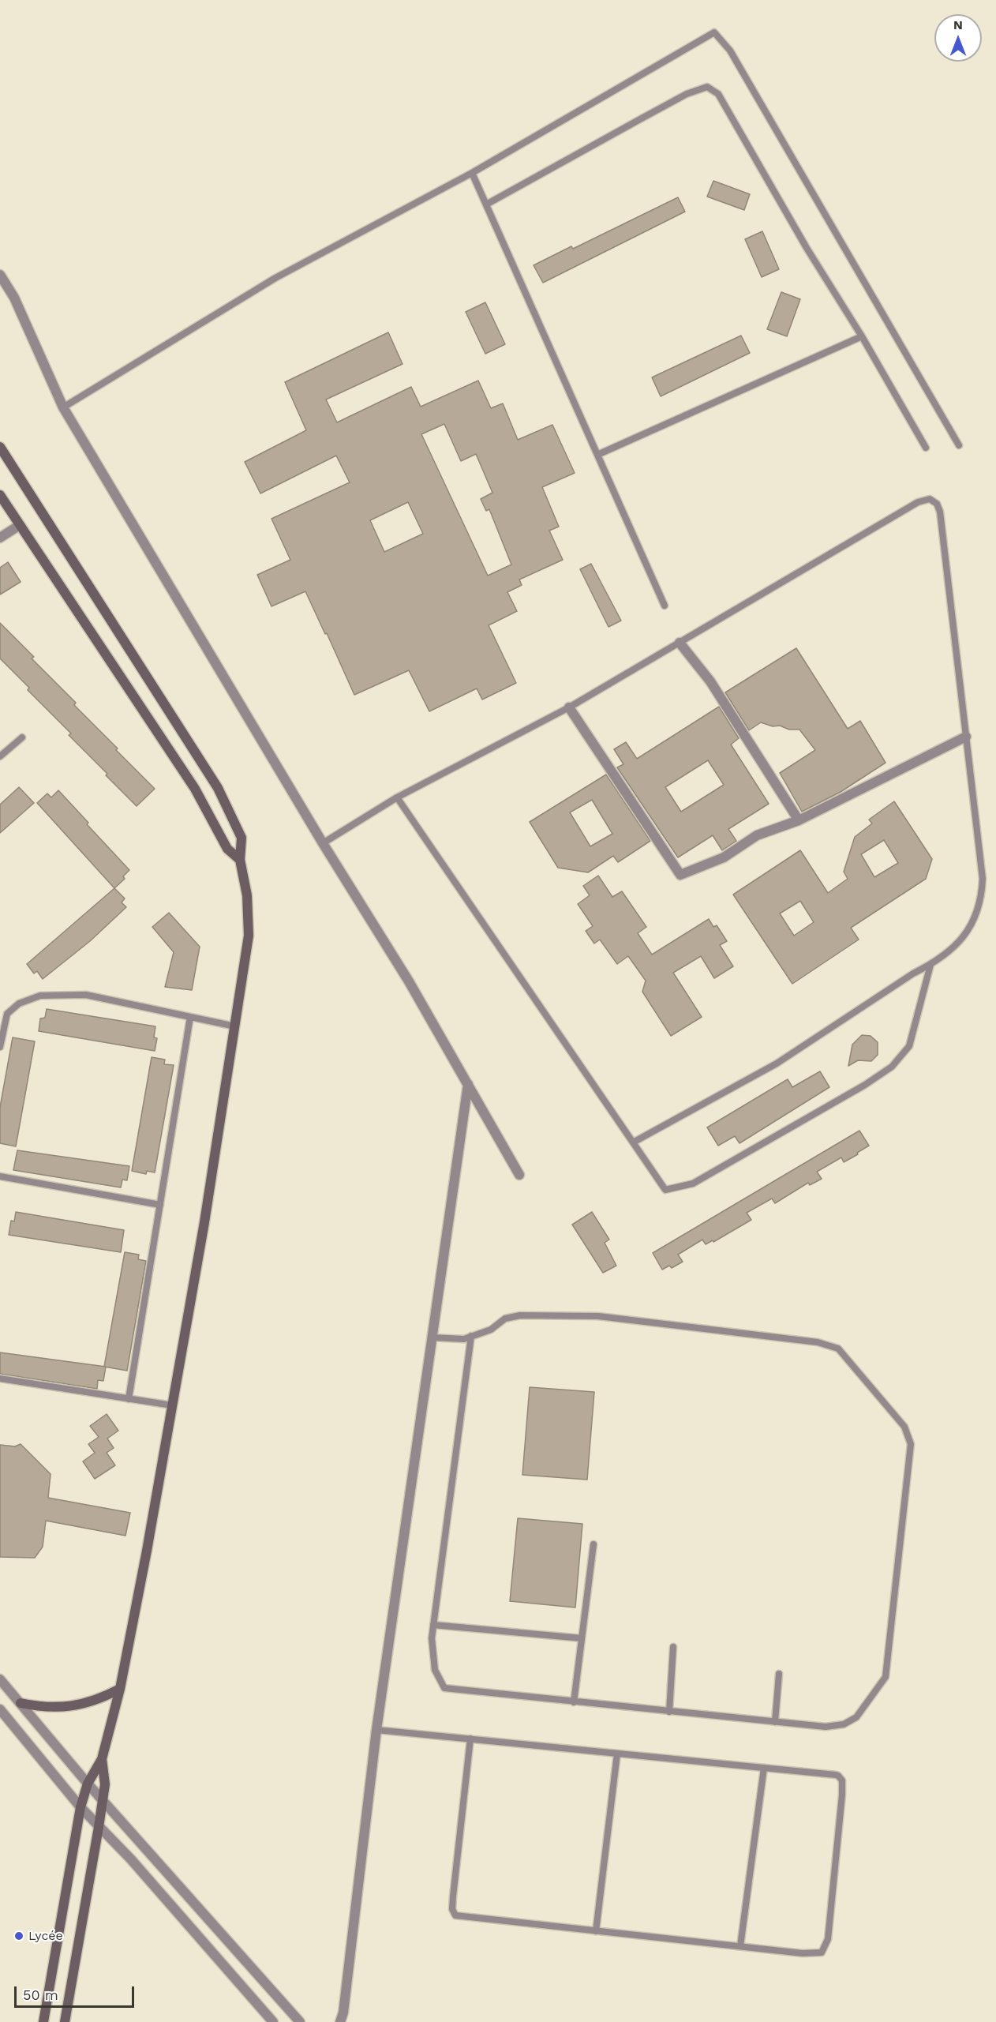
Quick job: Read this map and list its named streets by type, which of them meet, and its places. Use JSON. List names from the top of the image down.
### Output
{
  "places": ["Lycée"],
  "scale_bar": "50 m",
  "north": "top"
}
